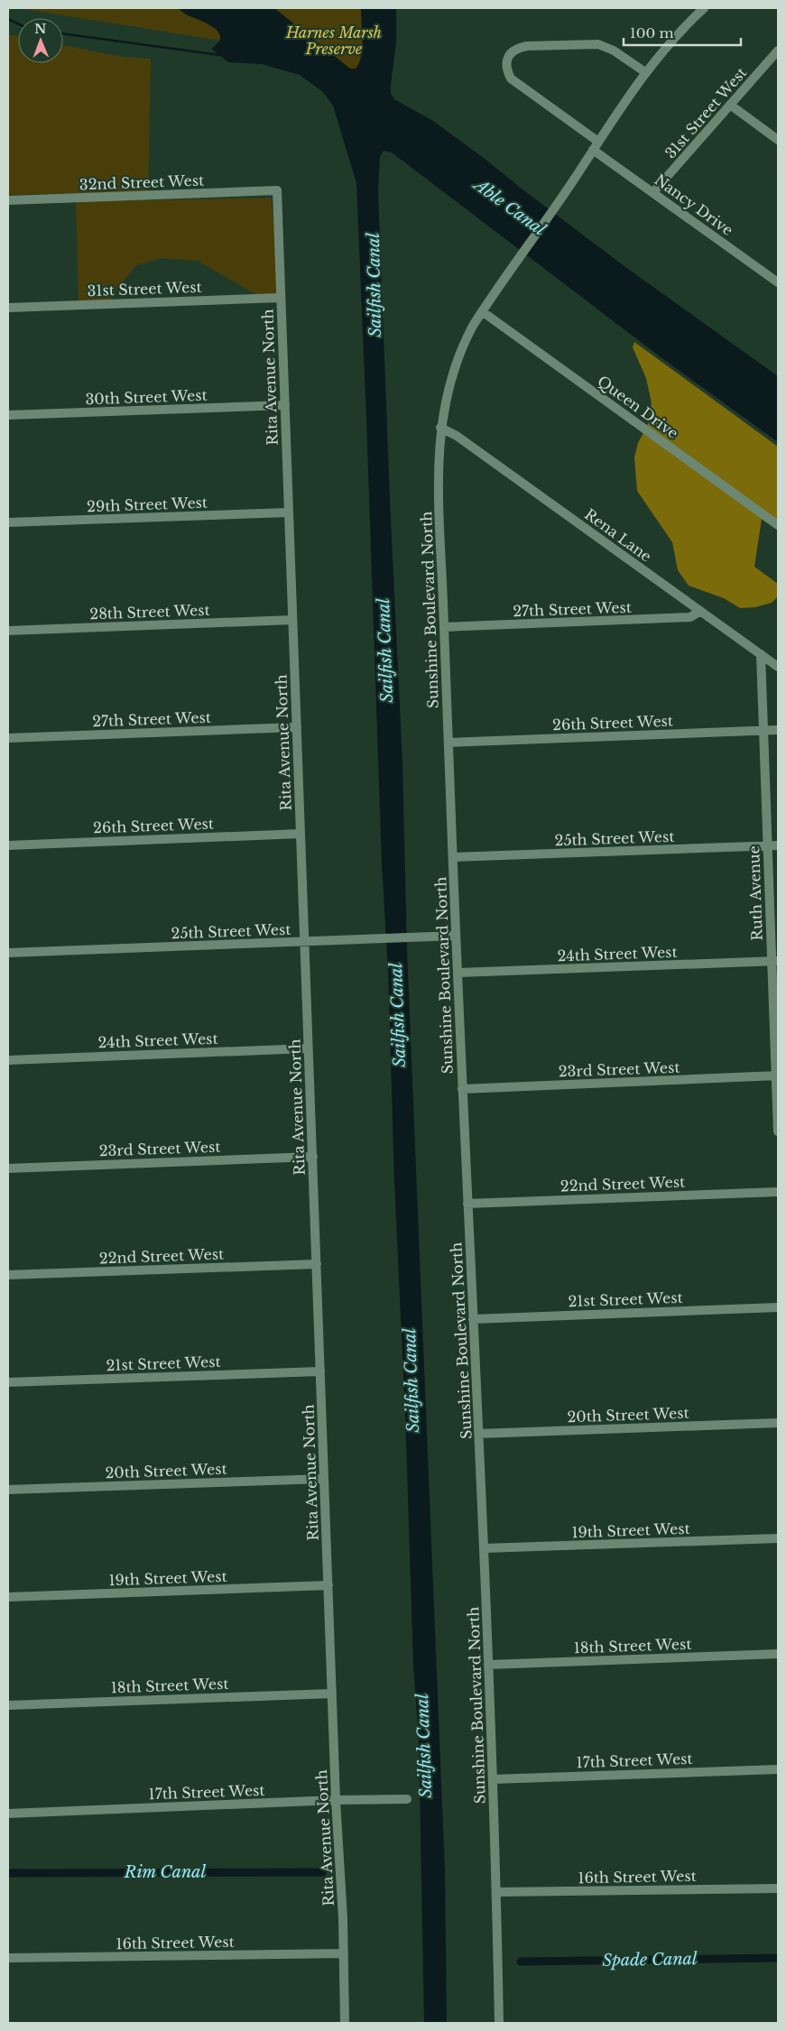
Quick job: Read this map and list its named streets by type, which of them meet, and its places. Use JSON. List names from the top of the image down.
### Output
{
  "streets": {
    "street": [
      "31st Street West",
      "32nd Street West",
      "Nancy Drive",
      "Rita Avenue North",
      "30th Street West",
      "Queen Drive",
      "29th Street West",
      "Rena Lane",
      "27th Street West",
      "Sunshine Boulevard North",
      "28th Street West",
      "26th Street West",
      "25th Street West",
      "Ruth Avenue",
      "24th Street West",
      "23rd Street West",
      "22nd Street West",
      "21st Street West",
      "20th Street West",
      "19th Street West",
      "18th Street West",
      "17th Street West",
      "16th Street West"
    ]
  },
  "crossings": [
    ["31st Street West", "Nancy Drive"],
    ["31st Street West", "Rita Avenue North"],
    ["32nd Street West", "Rita Avenue North"],
    ["Nancy Drive", "Sunshine Boulevard North"],
    ["Rita Avenue North", "30th Street West"],
    ["Rita Avenue North", "29th Street West"],
    ["Rita Avenue North", "27th Street West"],
    ["Rita Avenue North", "28th Street West"],
    ["Rita Avenue North", "26th Street West"],
    ["Rita Avenue North", "25th Street West"],
    ["Rita Avenue North", "24th Street West"],
    ["Rita Avenue North", "23rd Street West"],
    ["Rita Avenue North", "22nd Street West"],
    ["Rita Avenue North", "21st Street West"],
    ["Rita Avenue North", "20th Street West"],
    ["Rita Avenue North", "19th Street West"],
    ["Rita Avenue North", "18th Street West"],
    ["Rita Avenue North", "17th Street West"],
    ["Rita Avenue North", "16th Street West"],
    ["Queen Drive", "Sunshine Boulevard North"],
    ["Rena Lane", "27th Street West"],
    ["Rena Lane", "Sunshine Boulevard North"],
    ["Rena Lane", "Ruth Avenue"],
    ["27th Street West", "Sunshine Boulevard North"],
    ["Sunshine Boulevard North", "26th Street West"],
    ["Sunshine Boulevard North", "25th Street West"],
    ["Sunshine Boulevard North", "24th Street West"],
    ["Sunshine Boulevard North", "23rd Street West"],
    ["Sunshine Boulevard North", "22nd Street West"],
    ["Sunshine Boulevard North", "21st Street West"],
    ["Sunshine Boulevard North", "20th Street West"],
    ["Sunshine Boulevard North", "19th Street West"],
    ["Sunshine Boulevard North", "18th Street West"],
    ["Sunshine Boulevard North", "17th Street West"],
    ["Sunshine Boulevard North", "16th Street West"],
    ["26th Street West", "Ruth Avenue"],
    ["25th Street West", "Ruth Avenue"],
    ["Ruth Avenue", "24th Street West"],
    ["Ruth Avenue", "23rd Street West"]
  ],
  "water": [
    "Able Canal",
    "Sailfish Canal",
    "Rim Canal",
    "Spade Canal"
  ],
  "parks": ["Harnes Marsh Preserve"],
  "scale_bar": "100 m",
  "north": "top"
}
